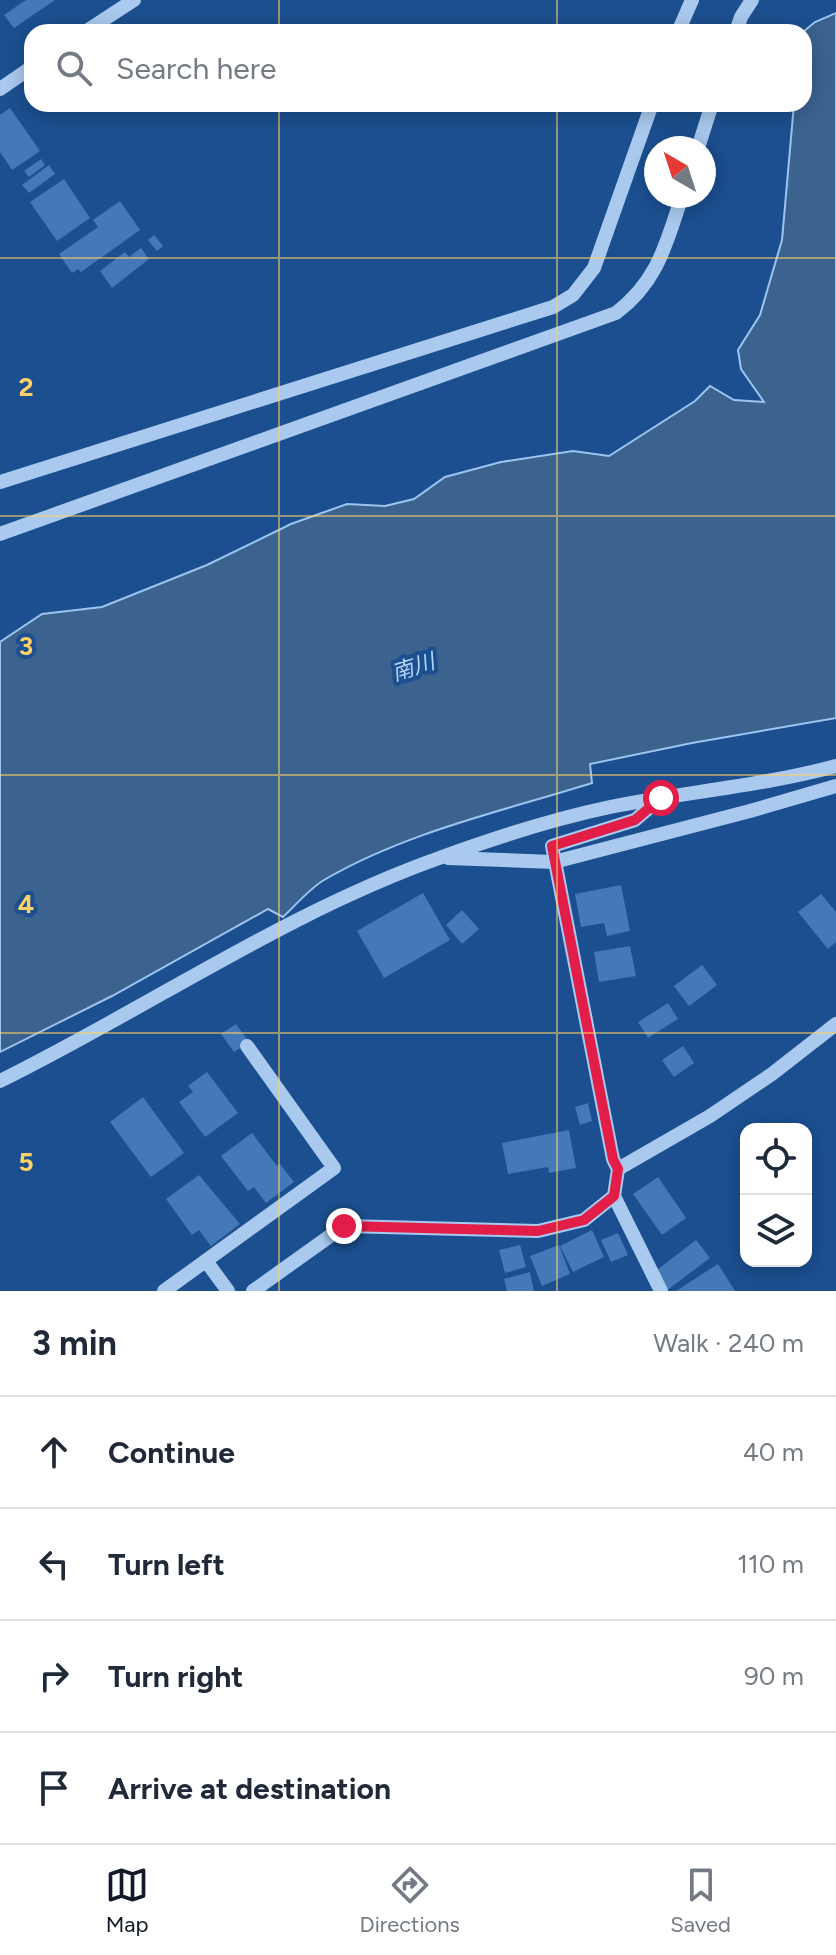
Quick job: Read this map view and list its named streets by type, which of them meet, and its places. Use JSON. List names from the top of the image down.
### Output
{
  "water": ["南川"],
  "north": "top left",
  "page": {
    "search": "Search here",
    "heading": ["3 min", "Walk · 240 m"],
    "list": [
      ["Continue", "40 m"],
      ["Turn left", "110 m"],
      ["Turn right", "90 m"],
      "Arrive at destination"
    ],
    "nav": ["Map", "Directions", "Saved"]
  },
  "grid": {
    "rows": [
      "2",
      "3",
      "4",
      "5"
    ]
  }
}
